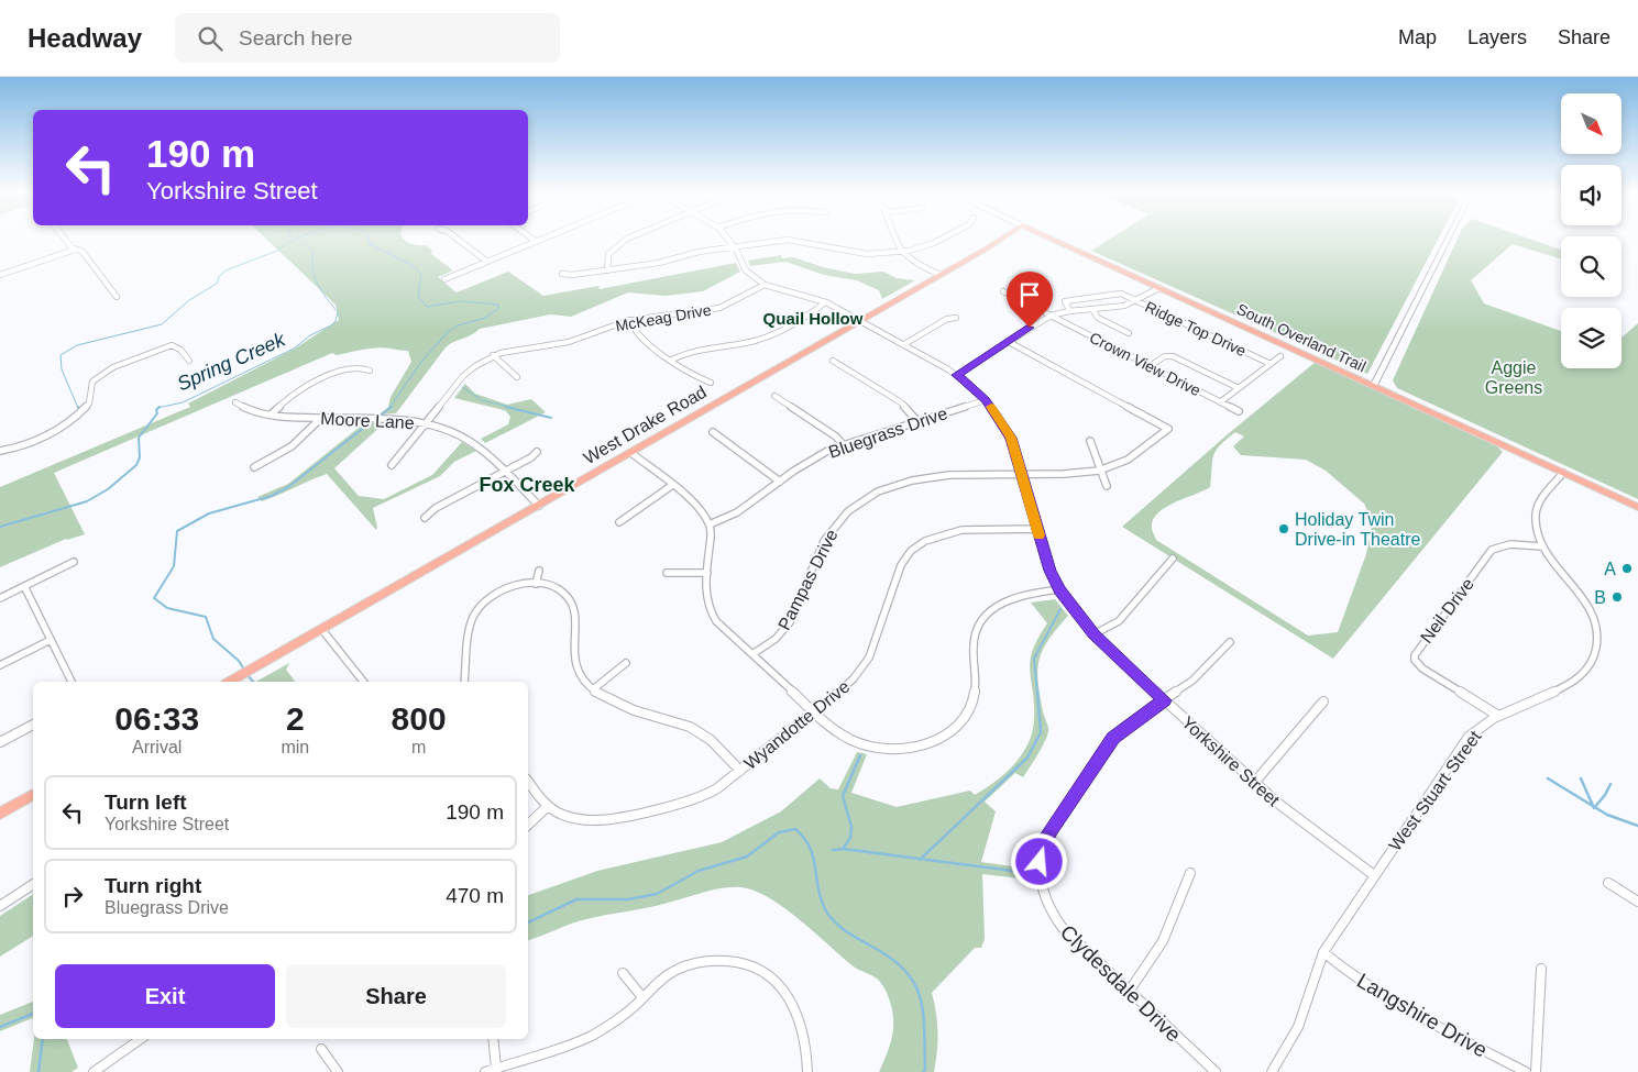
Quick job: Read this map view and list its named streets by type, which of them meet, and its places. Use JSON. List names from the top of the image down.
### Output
{
  "streets": {
    "main road": ["South Overland Trail", "West Drake Road"],
    "street": [
      "McKeag Drive",
      "Ridge Top Drive",
      "Crown View Drive",
      "Moore Lane",
      "Bluegrass Drive",
      "Pampas Drive",
      "Neil Drive",
      "Wyandotte Drive",
      "Yorkshire Street",
      "West Stuart Street",
      "Clydesdale Drive",
      "Langshire Drive"
    ]
  },
  "crossings": [
    ["McKeag Drive", "Moore Lane"],
    ["McKeag Drive", "Yorkshire Street"],
    ["South Overland Trail", "West Stuart Street"],
    ["Moore Lane", "West Drake Road"],
    ["West Drake Road", "Yorkshire Street"],
    ["Bluegrass Drive", "Yorkshire Street"],
    ["Pampas Drive", "Yorkshire Street"],
    ["Neil Drive", "West Stuart Street"],
    ["Wyandotte Drive", "Yorkshire Street"],
    ["Yorkshire Street", "West Stuart Street"],
    ["Yorkshire Street", "Clydesdale Drive"],
    ["West Stuart Street", "Langshire Drive"]
  ],
  "districts": ["Quail Hollow", "Fox Creek"],
  "water": ["Spring Creek"],
  "parks": ["Aggie Greens"],
  "places": ["Holiday Twin Drive-in Theatre", "A", "B"],
  "north": "bottom right",
  "page": {
    "header": "Headway",
    "search": "Search here",
    "nav": ["Map", "Layers", "Share"],
    "turn": ["190 m", "Yorkshire Street"],
    "eta": [
      "06:33",
      "Arrival",
      "2",
      "min",
      "800",
      "m"
    ],
    "list": [
      {
        "name": "Turn left",
        "note": "Yorkshire Street",
        "value": "190 m"
      },
      {
        "name": "Turn right",
        "note": "Bluegrass Drive",
        "value": "470 m"
      }
    ],
    "buttons": ["Exit", "Share"]
  }
}
